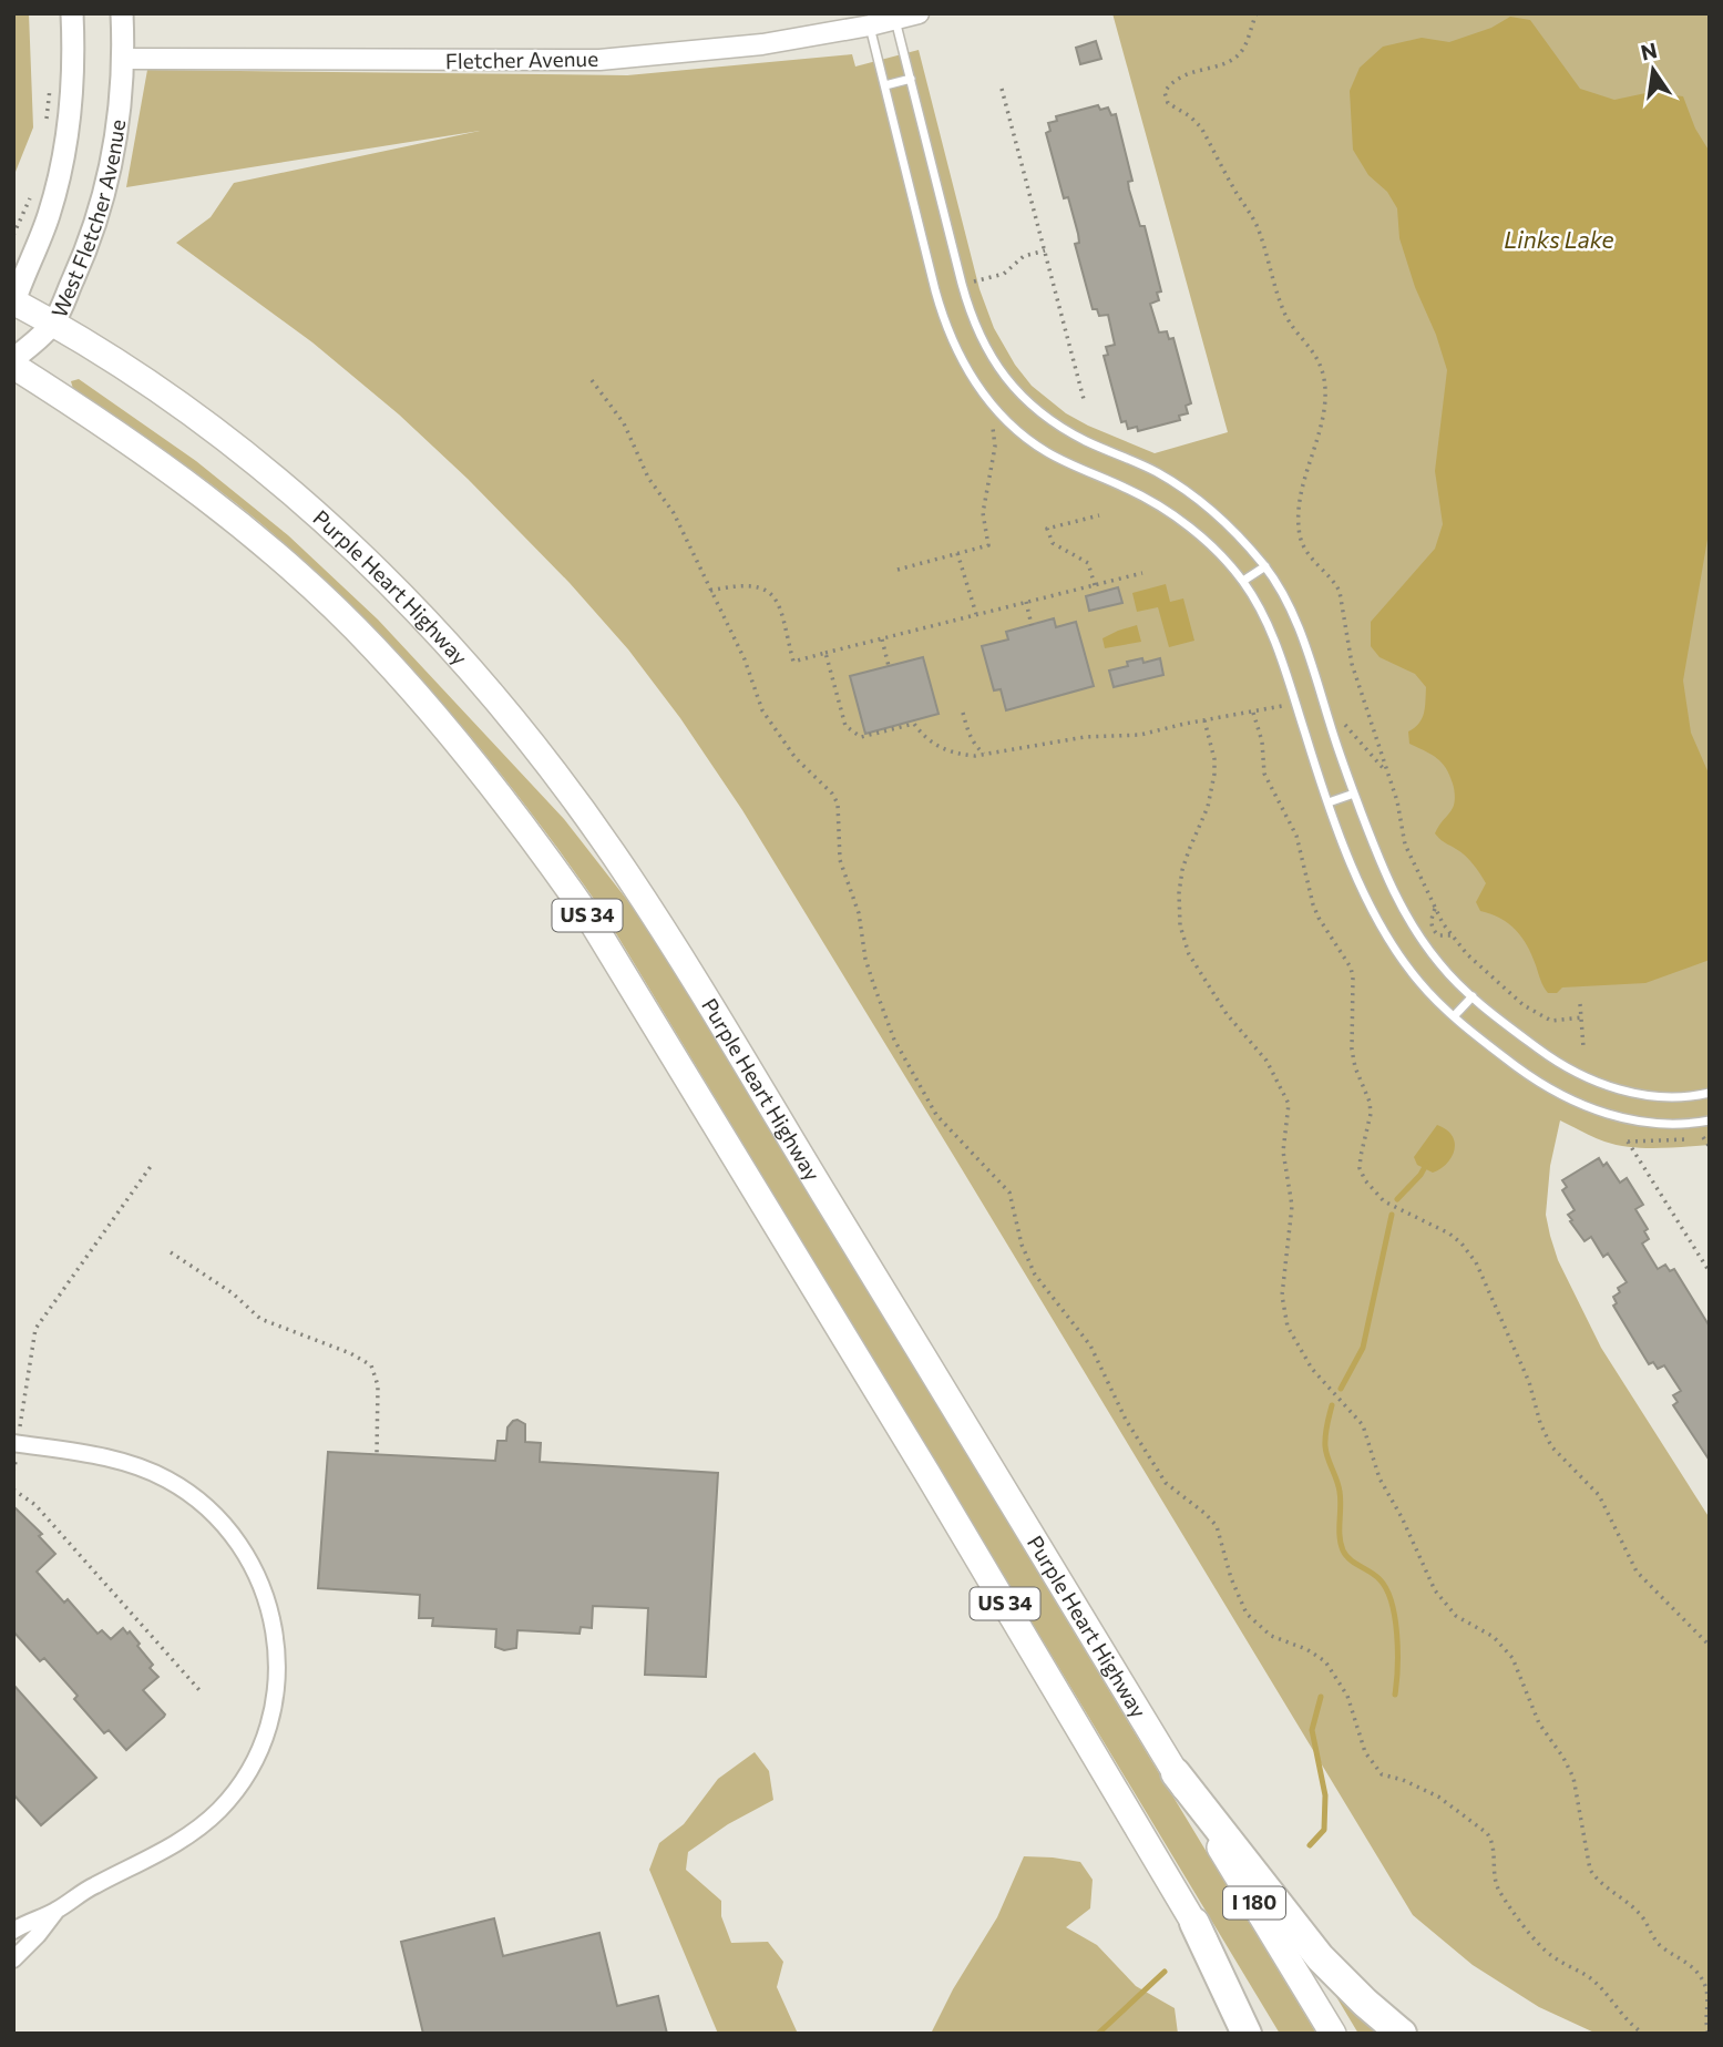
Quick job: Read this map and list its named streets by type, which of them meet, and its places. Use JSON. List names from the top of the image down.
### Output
{
  "streets": {
    "main road": [
      "West Fletcher Avenue",
      "Purple Heart Highway",
      "US 34",
      "I 180"
    ],
    "street": ["Fletcher Avenue"]
  },
  "crossings": [
    ["Fletcher Avenue", "West Fletcher Avenue"],
    ["West Fletcher Avenue", "Purple Heart Highway"],
    ["US 34", "I 180"]
  ],
  "water": ["Links Lake"],
  "north": "top"
}
